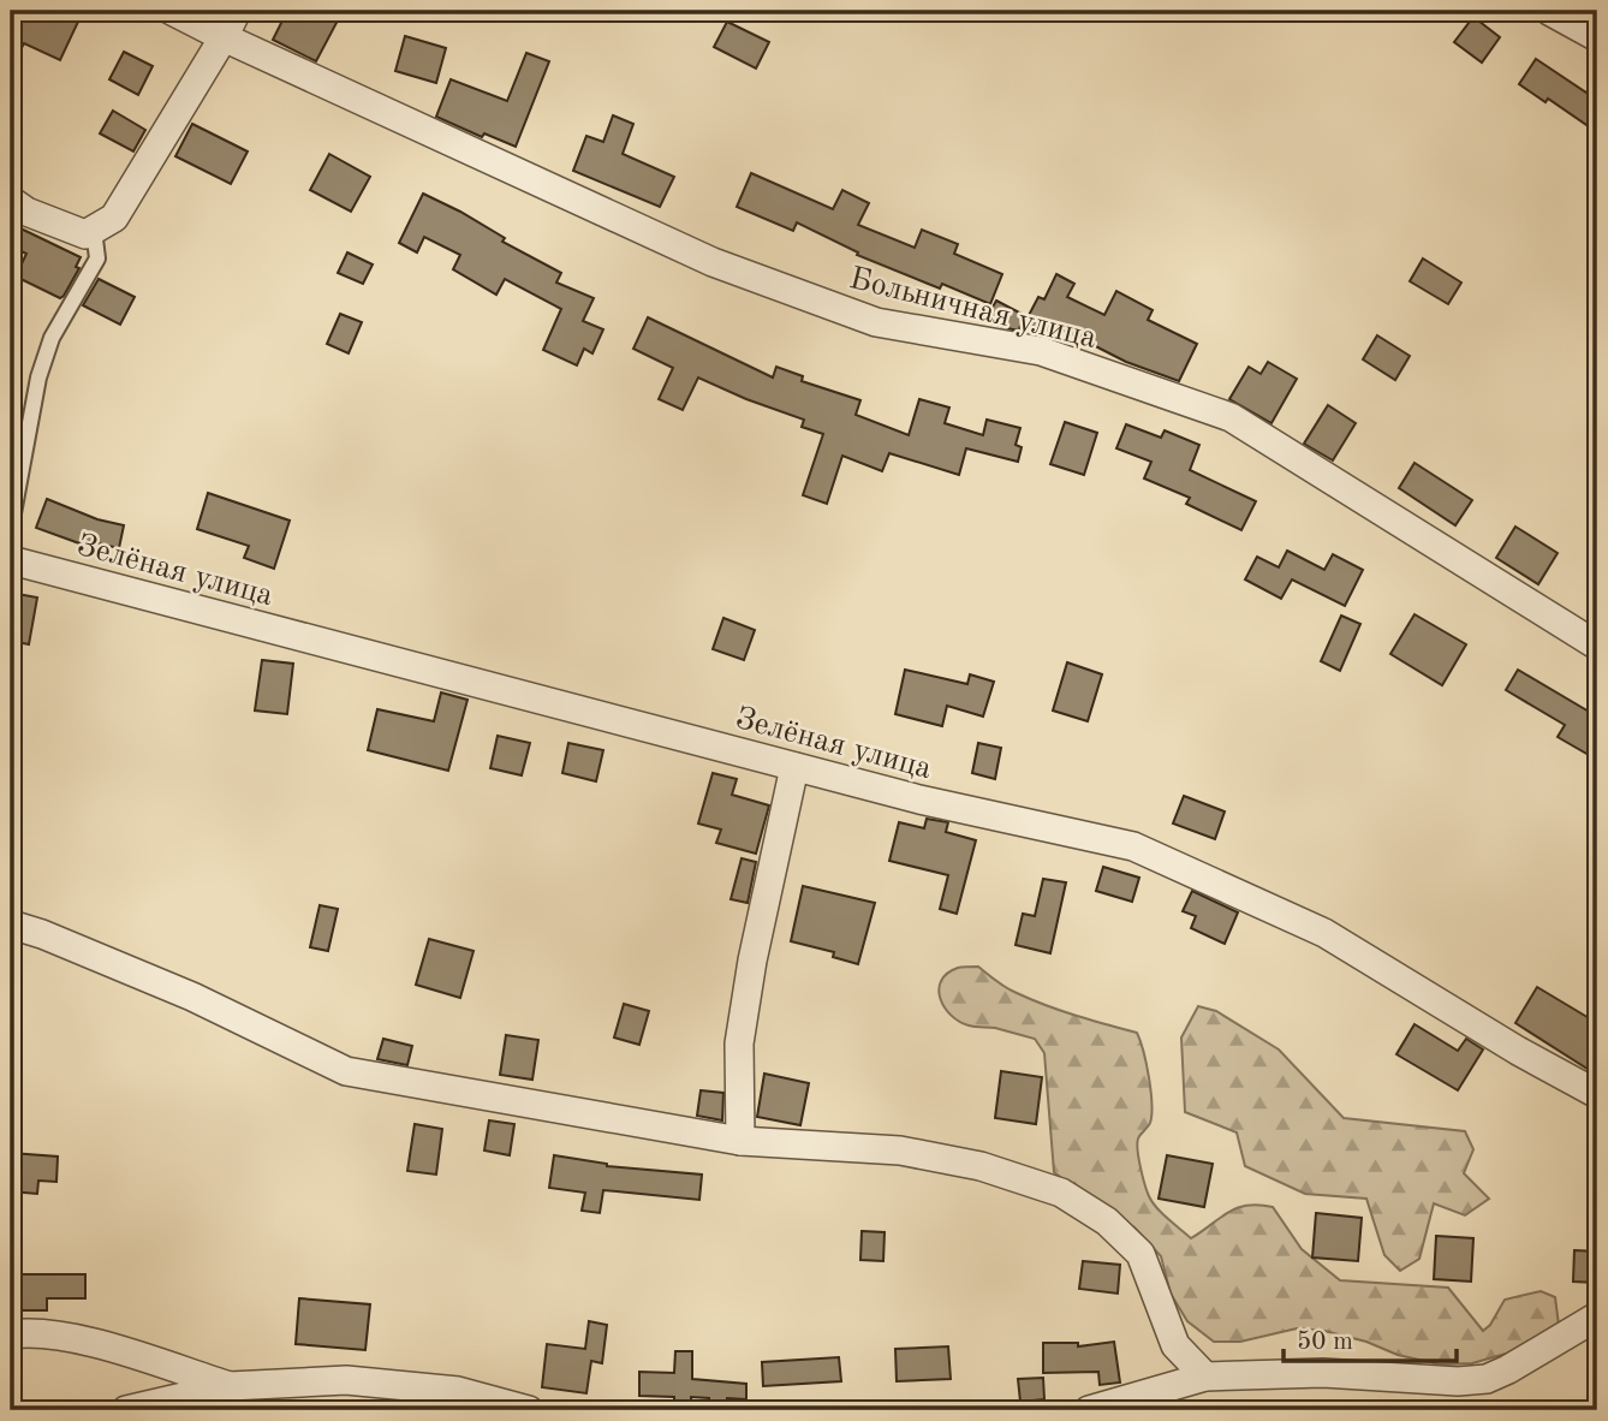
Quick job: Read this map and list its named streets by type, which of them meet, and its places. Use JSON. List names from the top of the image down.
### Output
{
  "streets": {
    "street": ["Больничная улица", "Зелёная улица"]
  },
  "scale_bar": "50 m"
}
